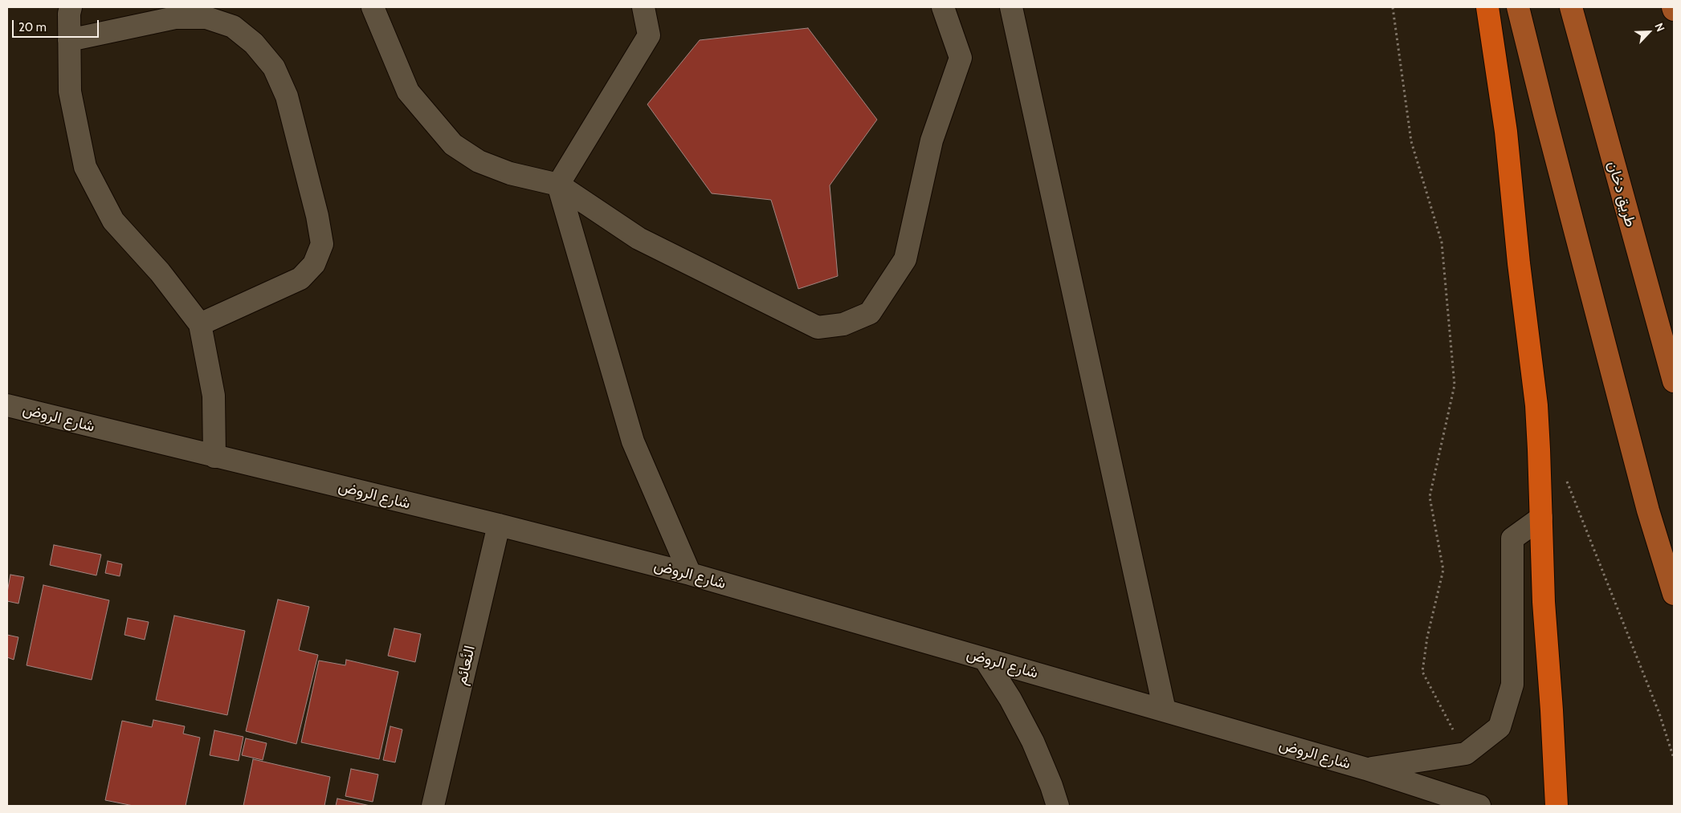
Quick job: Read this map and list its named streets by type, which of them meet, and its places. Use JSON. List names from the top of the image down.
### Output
{
  "streets": {
    "main road": ["طريق دخان"],
    "street": ["شارع الروض", "النًعائم"]
  },
  "crossings": [
    ["شارع الروض", "النًعائم"]
  ],
  "scale_bar": "20 m",
  "north": "top right"
}
